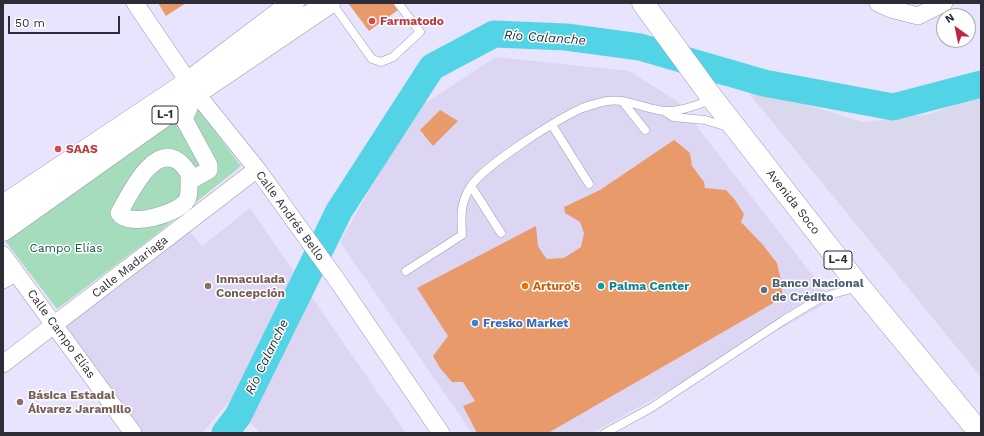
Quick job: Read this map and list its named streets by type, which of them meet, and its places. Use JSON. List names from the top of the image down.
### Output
{
  "streets": {
    "main road": ["L-1", "Avenida Soco", "L-4"],
    "street": ["Calle Andrés Bello", "Calle Madariaga", "Calle Campo Elías"]
  },
  "crossings": [
    ["L-1", "Calle Andrés Bello"],
    ["Calle Andrés Bello", "Calle Madariaga"],
    ["Calle Madariaga", "Calle Campo Elías"]
  ],
  "water": ["Río Calanche"],
  "parks": ["Campo Elías"],
  "places": [
    "Farmatodo",
    "SAAS",
    "Inmaculada Concepción",
    "Arturo's",
    "Palma Center",
    "Banco Nacional de Crédito",
    "Fresko Market",
    "Básica Estadal Álvarez Jaramillo"
  ],
  "scale_bar": "50 m",
  "north": "top left"
}
